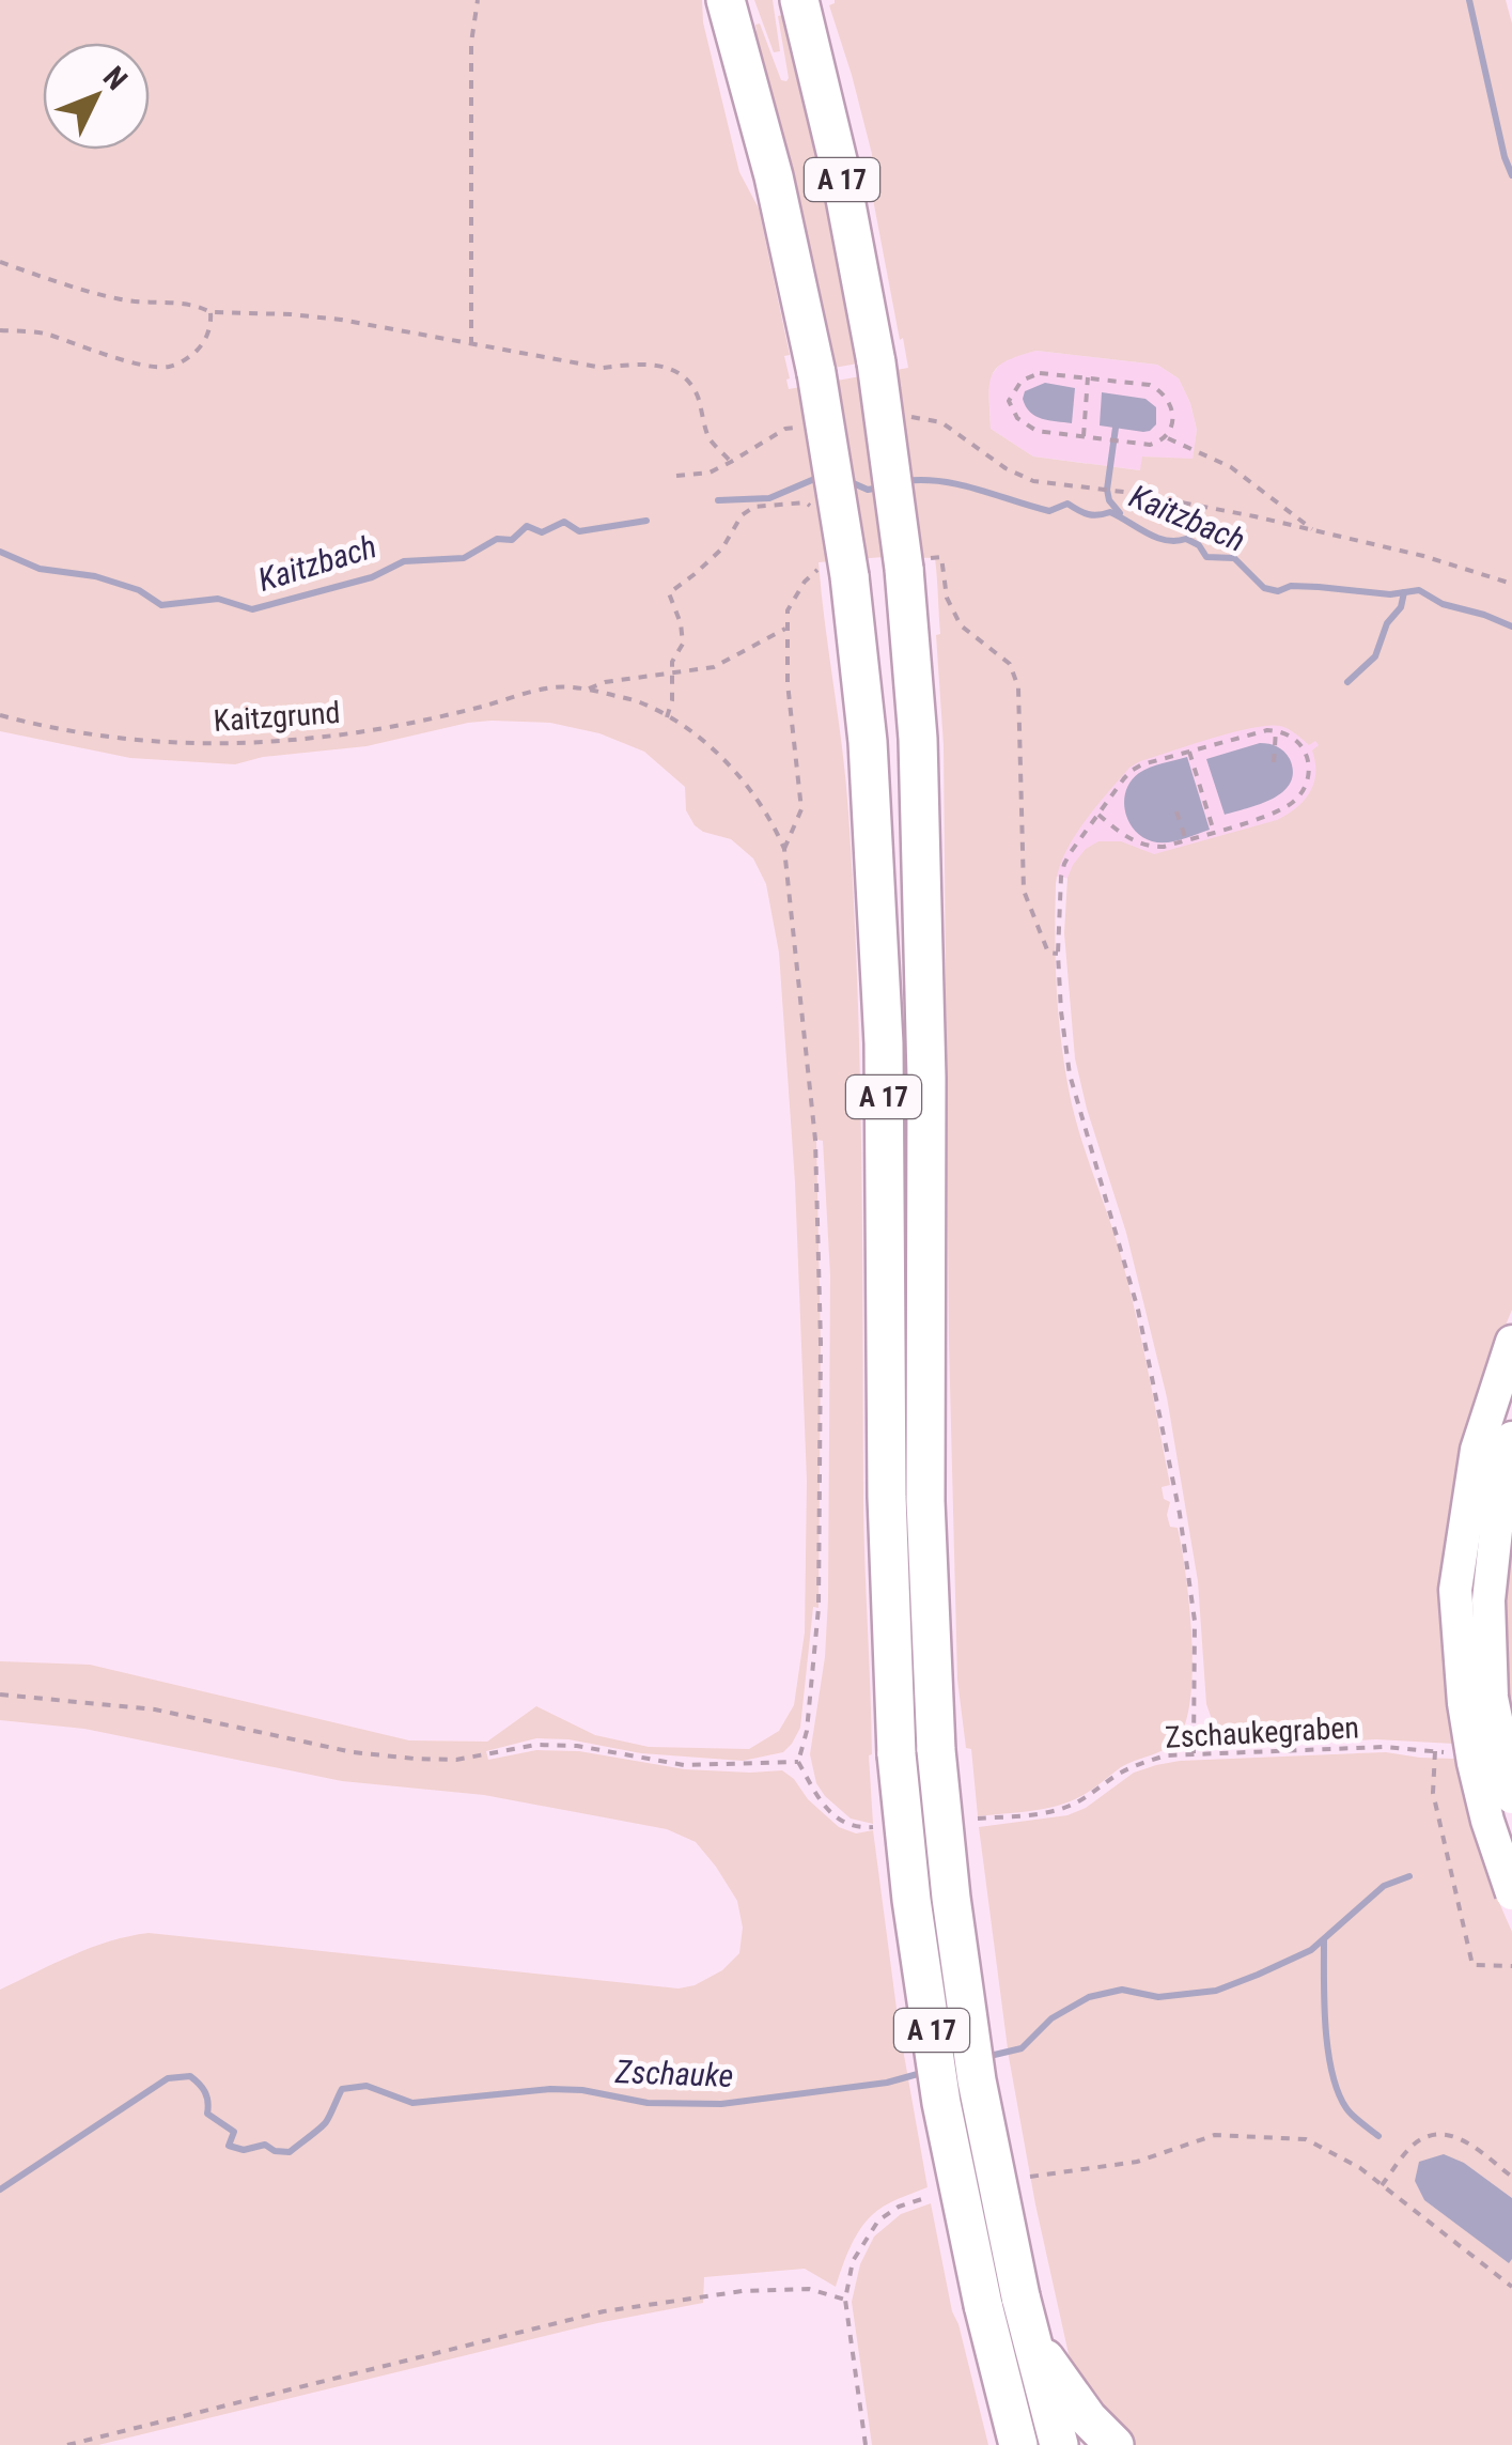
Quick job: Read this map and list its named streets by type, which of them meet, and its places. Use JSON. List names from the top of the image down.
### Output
{
  "streets": {
    "highway": ["A 17"],
    "path": ["Kaitzgrund", "Zschaukegraben"]
  },
  "water": ["Kaitzbach", "Zschauke"],
  "north": "top right"
}
